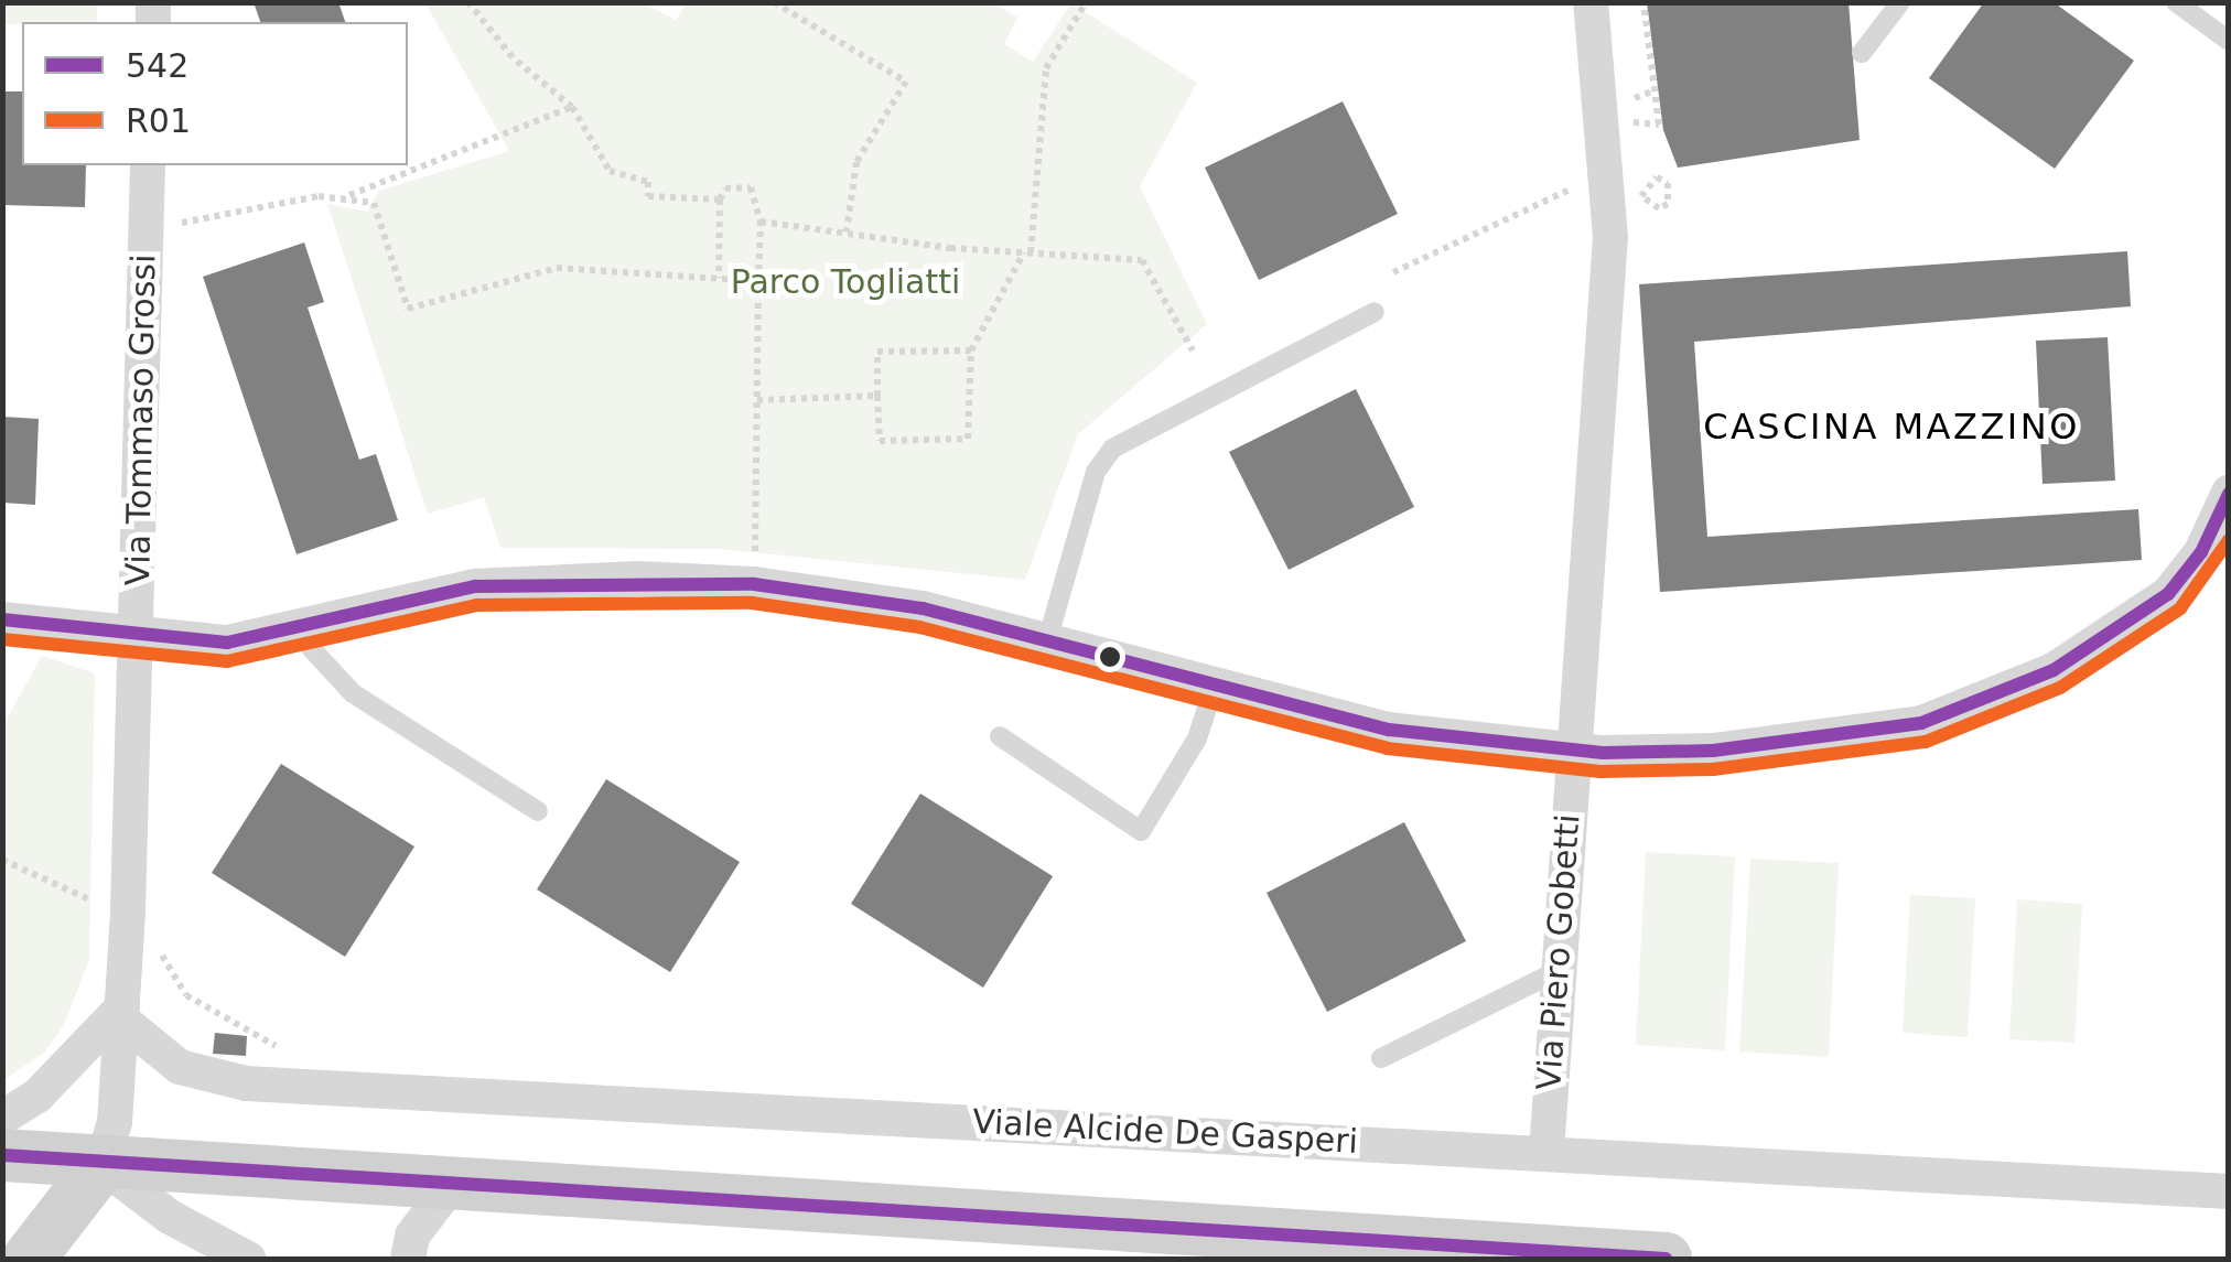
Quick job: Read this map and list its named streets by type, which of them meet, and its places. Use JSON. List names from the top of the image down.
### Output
{
  "streets": {
    "street": ["Via Tommaso Grossi", "Via Piero Gobetti", "Viale Alcide De Gasperi"]
  },
  "crossings": [
    ["Via Tommaso Grossi", "Viale Alcide De Gasperi"],
    ["Via Piero Gobetti", "Viale Alcide De Gasperi"]
  ],
  "districts": ["CASCINA MAZZINO"],
  "parks": ["Parco Togliatti"],
  "lines": ["transit line 542", "transit line R01"],
  "legend": ["542", "R01"]
}
